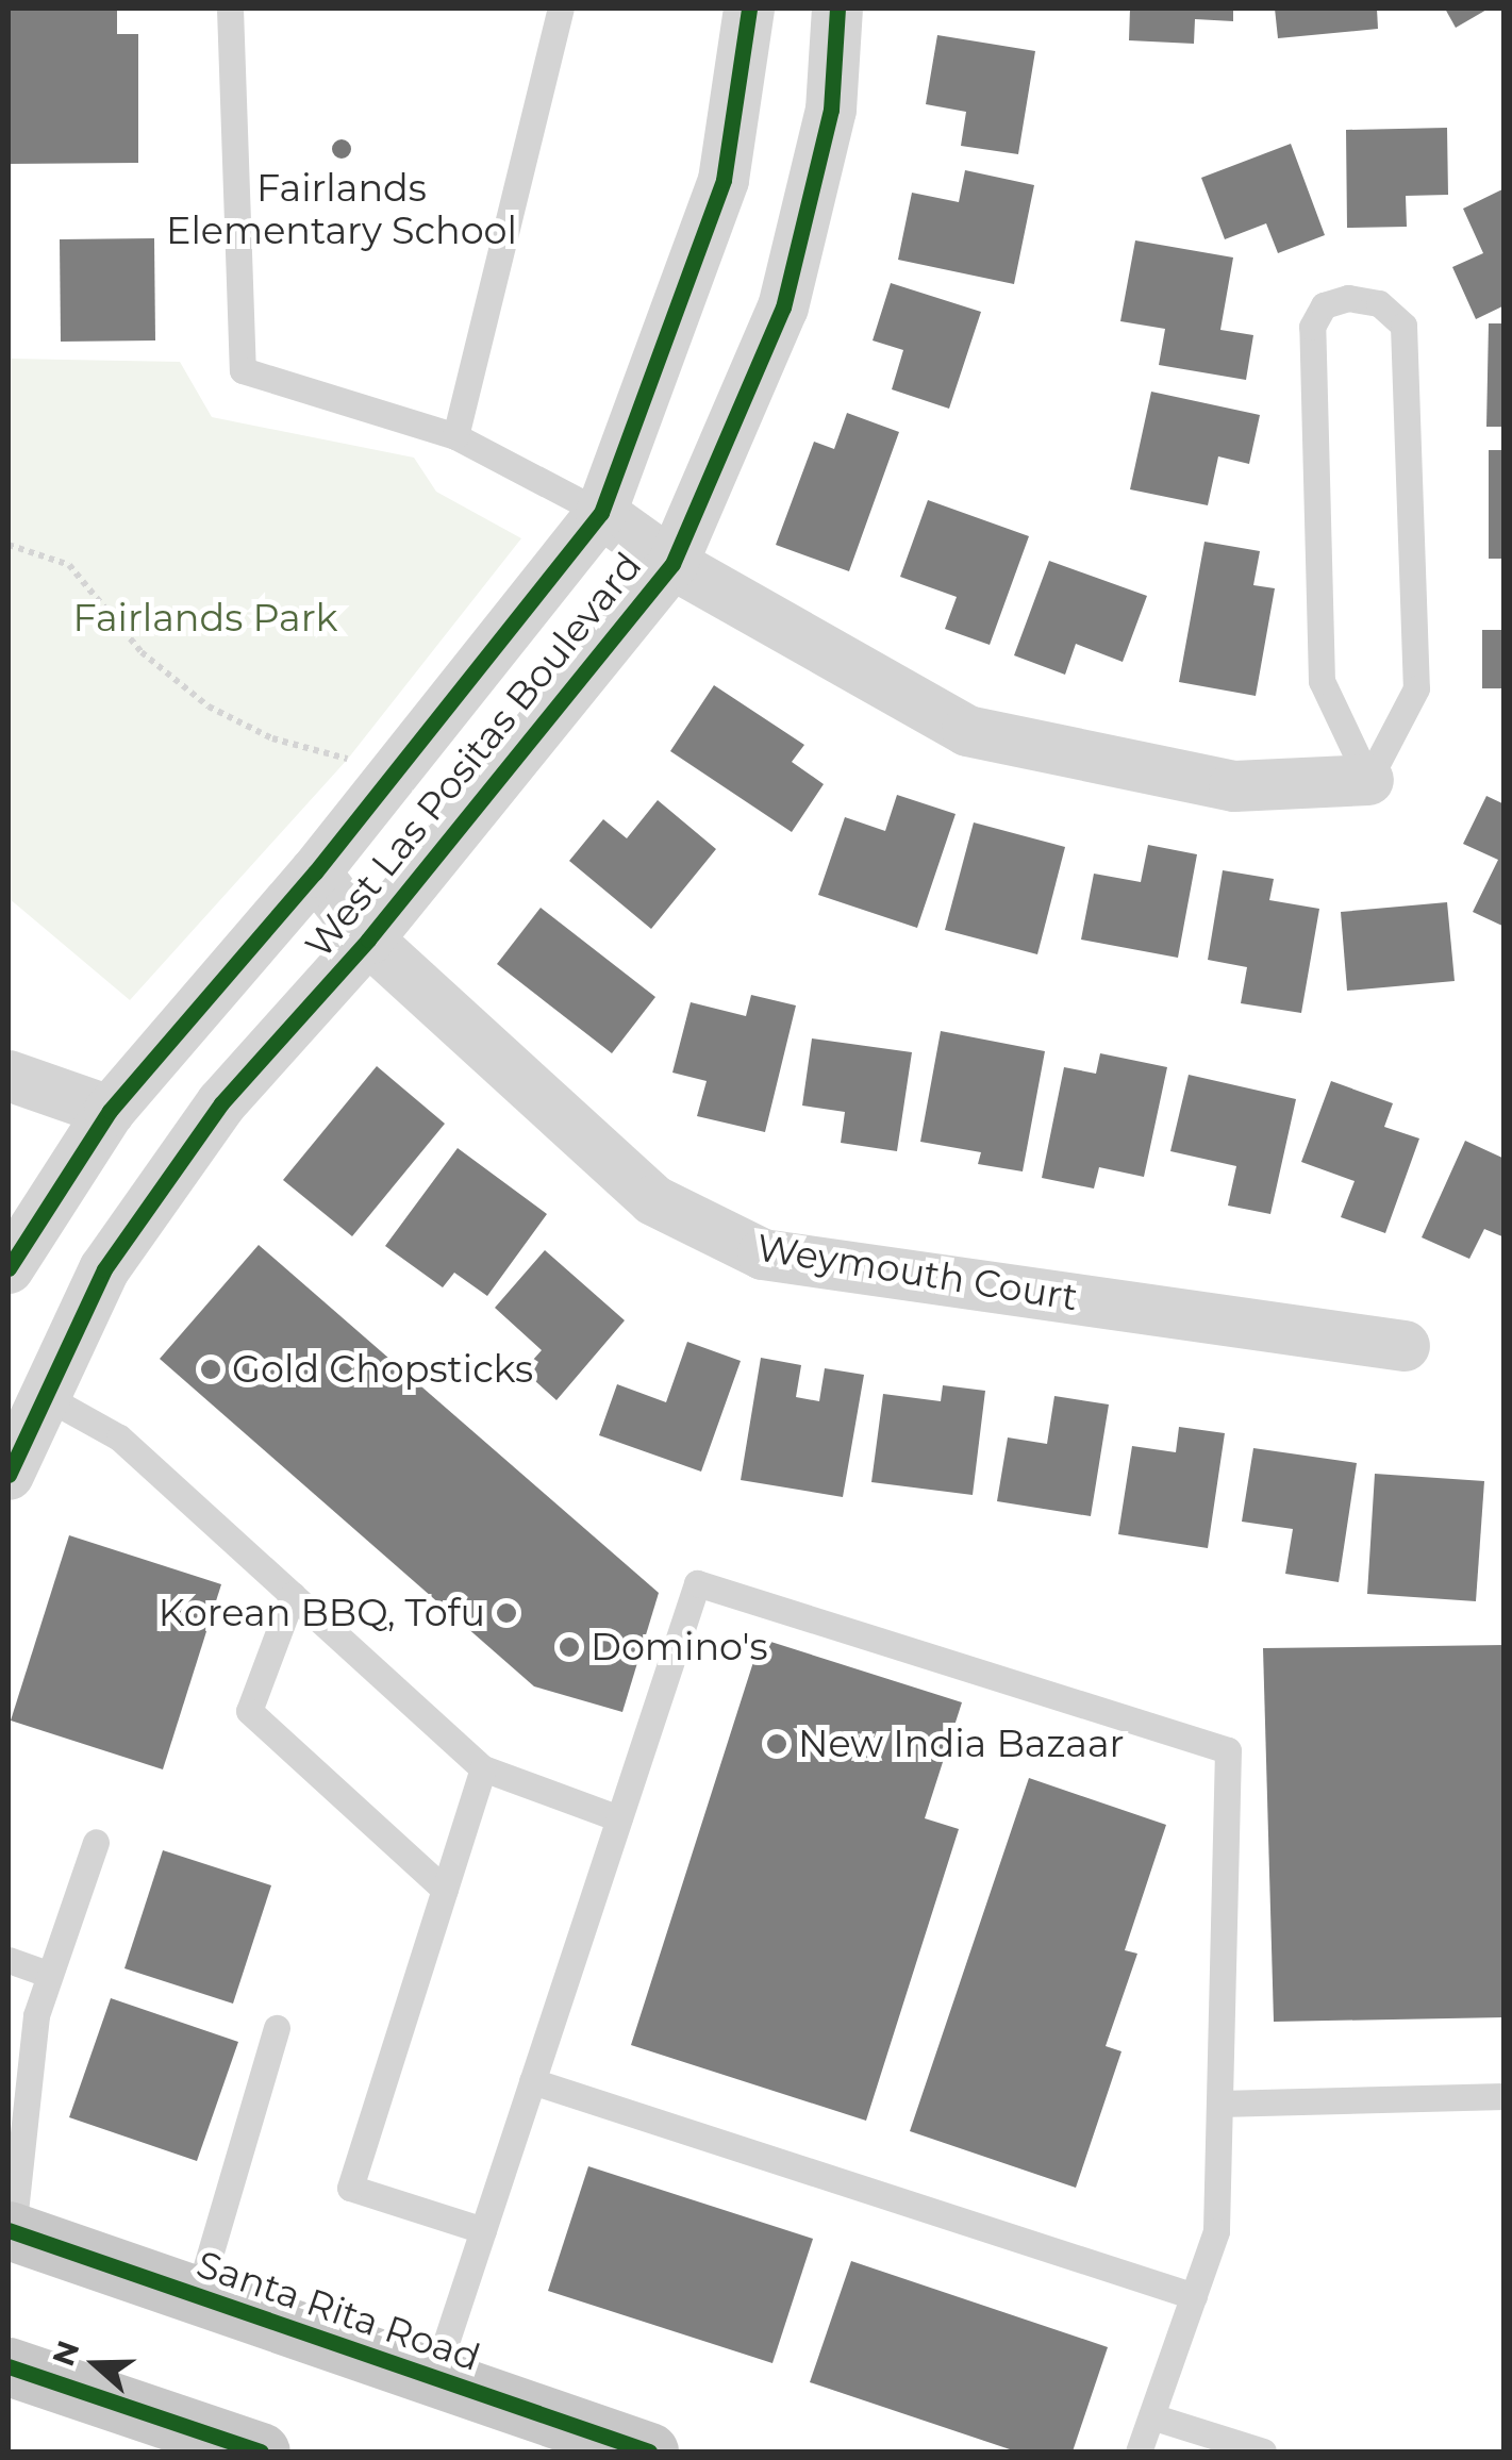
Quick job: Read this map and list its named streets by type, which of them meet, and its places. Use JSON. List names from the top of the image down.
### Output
{
  "streets": {
    "main road": ["Santa Rita Road"],
    "street": ["West Las Positas Boulevard", "Weymouth Court"]
  },
  "crossings": [
    ["West Las Positas Boulevard", "Weymouth Court"]
  ],
  "parks": ["Fairlands Park"],
  "places": [
    "Fairlands Elementary School",
    "Gold Chopsticks",
    "Korean BBQ, Tofu",
    "Domino's",
    "New India Bazaar"
  ],
  "north": "left"
}
